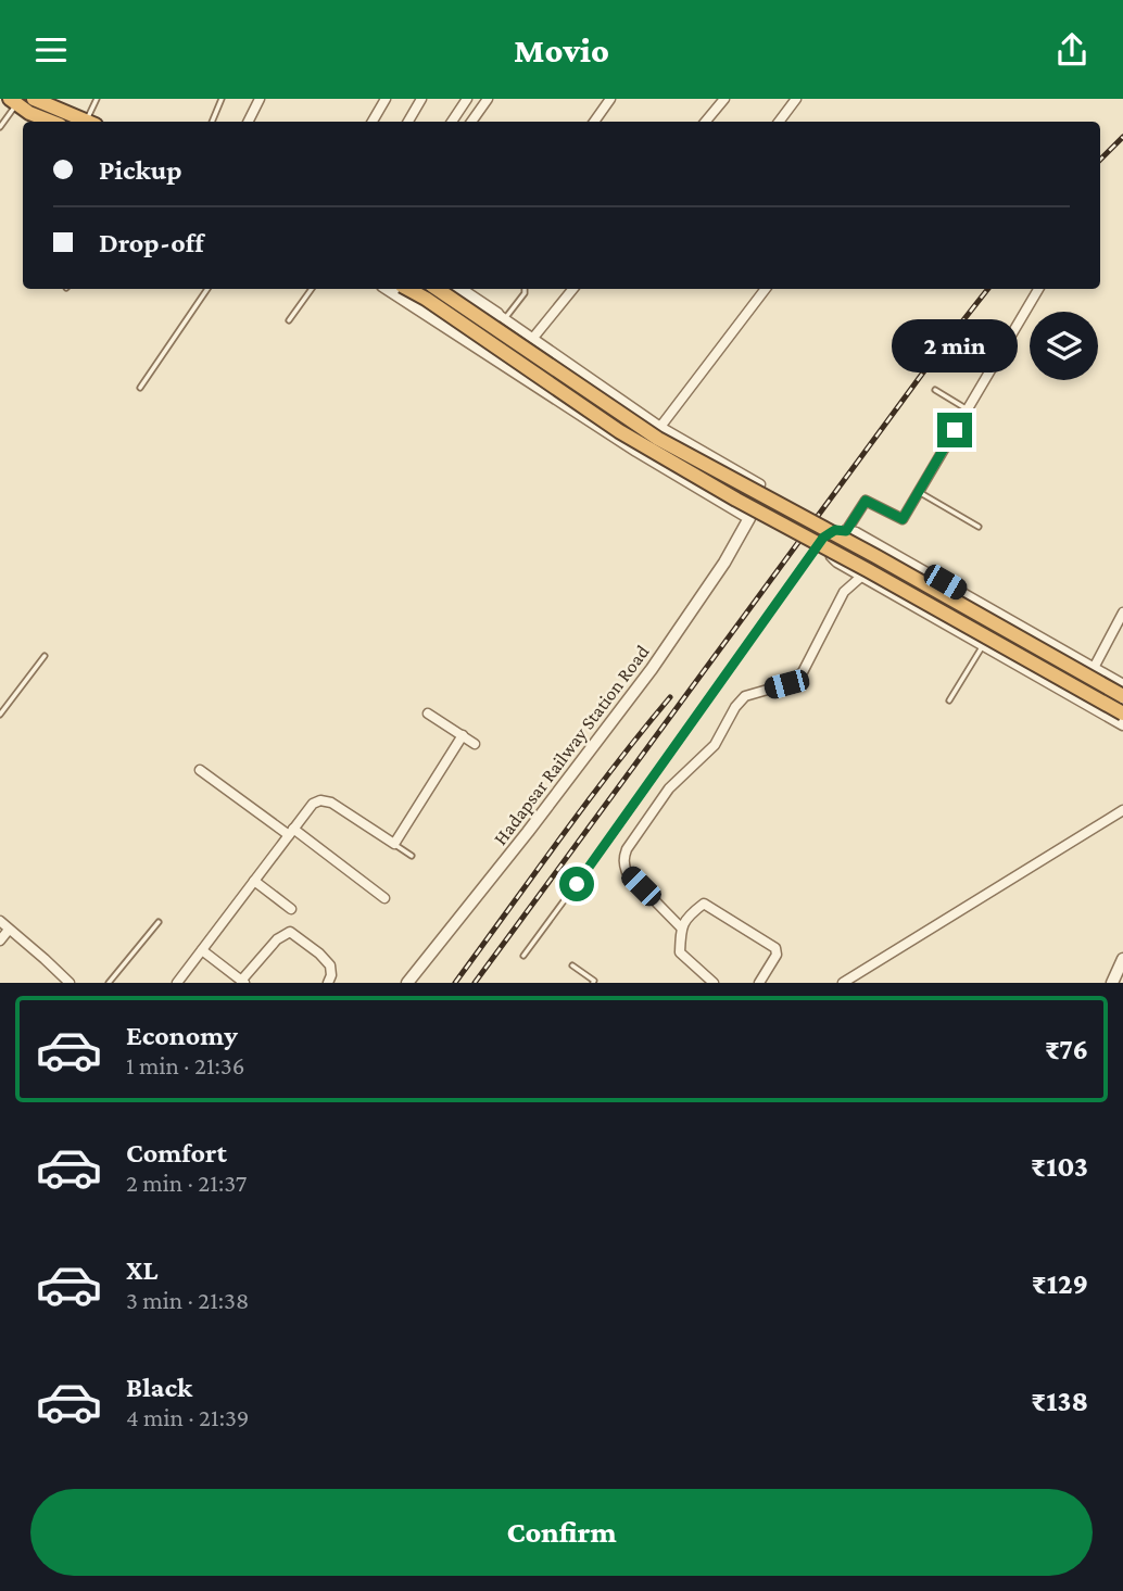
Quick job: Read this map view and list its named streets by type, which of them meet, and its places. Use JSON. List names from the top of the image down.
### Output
{
  "streets": {
    "street": ["Hadapsar Railway Station Road"]
  },
  "page": {
    "header": "Movio",
    "banner": ["Pickup", "Drop-off"],
    "bubble": "2 min",
    "list": [
      {
        "name": "Economy",
        "note": "1 min · 21:36",
        "value": "₹76"
      },
      {
        "name": "Comfort",
        "note": "2 min · 21:37",
        "value": "₹103"
      },
      {
        "name": "XL",
        "note": "3 min · 21:38",
        "value": "₹129"
      },
      {
        "name": "Black",
        "note": "4 min · 21:39",
        "value": "₹138"
      }
    ],
    "buttons": "Confirm"
  }
}
